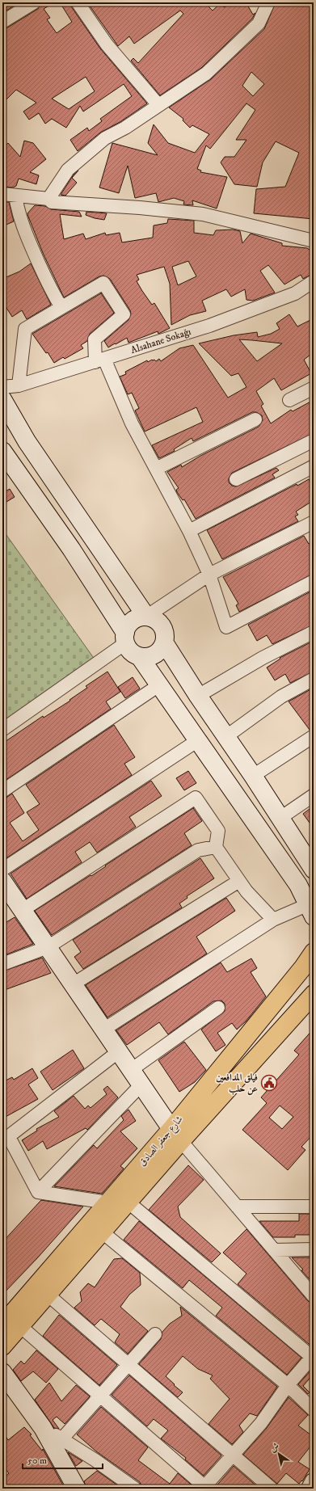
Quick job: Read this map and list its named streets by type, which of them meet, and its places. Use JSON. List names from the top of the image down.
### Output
{
  "streets": {
    "main road": ["شارع جعفر الصادق"],
    "street": ["Alsahane Sokağı"]
  },
  "places": {
    "public building": ["فيلق المدافعين عن حلب"]
  },
  "scale_bar": "50 m",
  "north": "top left"
}
